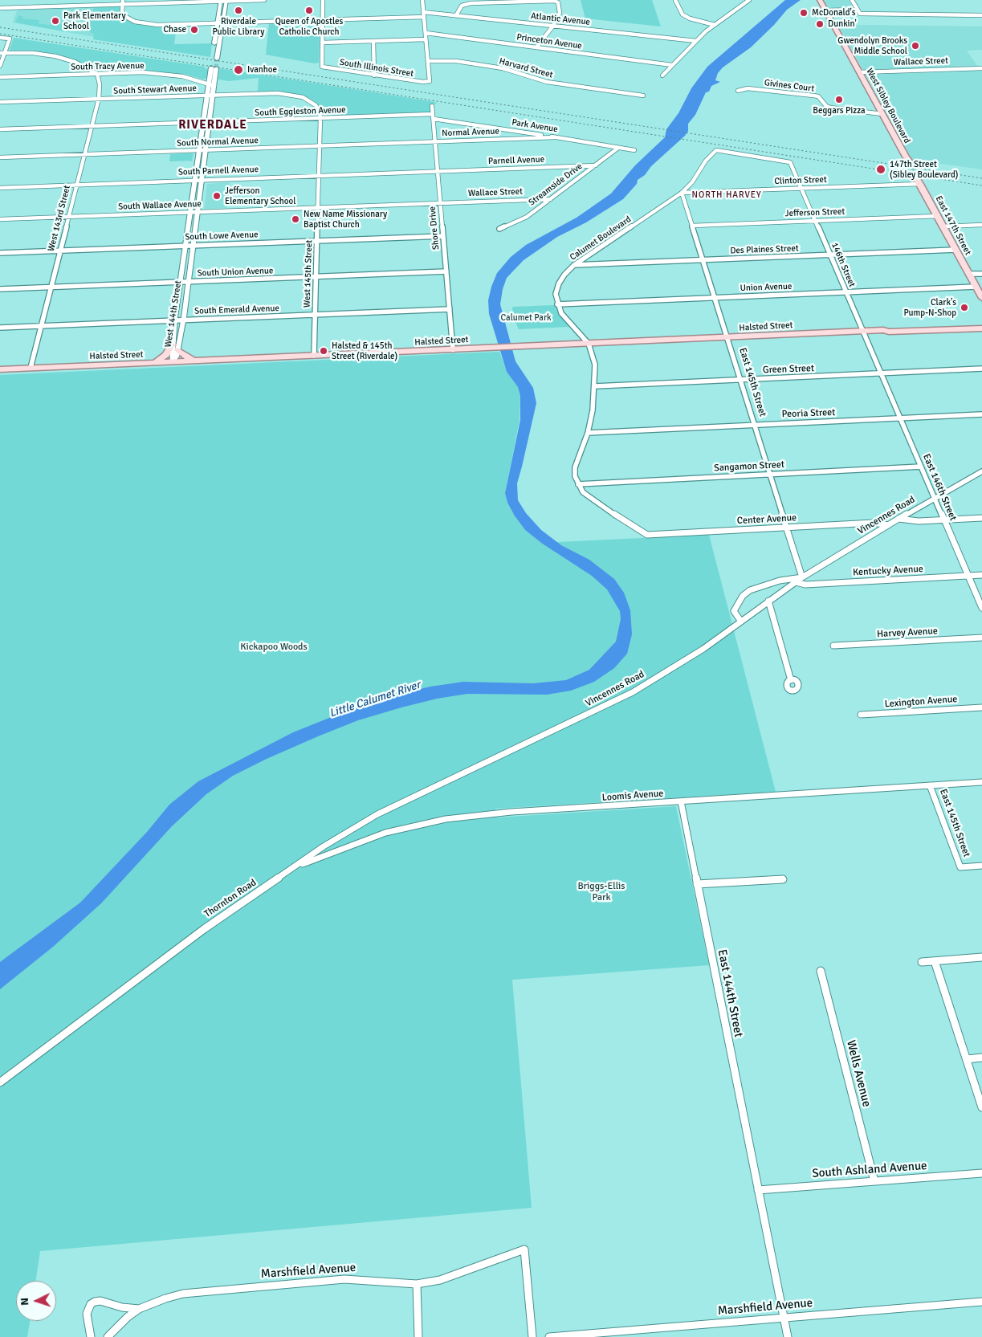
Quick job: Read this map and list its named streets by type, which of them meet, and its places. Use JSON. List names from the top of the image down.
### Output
{
  "streets": {
    "main road": ["West Sibley Boulevard", "East 147th Street", "Halsted Street"],
    "street": [
      "Atlantic Avenue",
      "Princeton Avenue",
      "Wallace Street",
      "South Tracy Avenue",
      "South Illinois Street",
      "Harvard Street",
      "Givines Court",
      "South Stewart Avenue",
      "South Eggleston Avenue",
      "Park Avenue",
      "Normal Avenue",
      "South Normal Avenue",
      "Parnell Avenue",
      "South Parnell Avenue",
      "Clinton Street",
      "Streamside Drive",
      "South Wallace Avenue",
      "Jefferson Street",
      "West 143rd Street",
      "Shore Drive",
      "South Lowe Avenue",
      "Calumet Boulevard",
      "Des Plaines Street",
      "146th Street",
      "South Union Avenue",
      "West 145th Street",
      "Union Avenue",
      "South Emerald Avenue",
      "West 144th Street",
      "Green Street",
      "East 145th Street",
      "Peoria Street",
      "Sangamon Street",
      "East 146th Street",
      "Vincennes Road",
      "Center Avenue",
      "Kentucky Avenue",
      "Harvey Avenue",
      "Lexington Avenue",
      "Loomis Avenue",
      "Thornton Road",
      "East 144th Street",
      "Wells Avenue",
      "South Ashland Avenue",
      "Marshfield Avenue"
    ]
  },
  "crossings": [
    ["Wallace Street", "West Sibley Boulevard"],
    ["Wallace Street", "Streamside Drive"],
    ["Wallace Street", "South Wallace Avenue"],
    ["Wallace Street", "Shore Drive"],
    ["South Tracy Avenue", "West 143rd Street"],
    ["South Tracy Avenue", "West 144th Street"],
    ["South Illinois Street", "Harvard Street"],
    ["Givines Court", "West Sibley Boulevard"],
    ["South Stewart Avenue", "South Eggleston Avenue"],
    ["South Stewart Avenue", "West 143rd Street"],
    ["South Stewart Avenue", "West 145th Street"],
    ["South Stewart Avenue", "West 144th Street"],
    ["South Eggleston Avenue", "Park Avenue"],
    ["South Eggleston Avenue", "West 143rd Street"],
    ["South Eggleston Avenue", "Shore Drive"],
    ["South Eggleston Avenue", "West 145th Street"],
    ["South Eggleston Avenue", "West 144th Street"],
    ["Park Avenue", "Normal Avenue"],
    ["Park Avenue", "Streamside Drive"],
    ["Park Avenue", "Shore Drive"],
    ["Normal Avenue", "South Normal Avenue"],
    ["Normal Avenue", "Shore Drive"],
    ["South Normal Avenue", "West 143rd Street"],
    ["South Normal Avenue", "Shore Drive"],
    ["South Normal Avenue", "West 145th Street"],
    ["South Normal Avenue", "West 144th Street"],
    ["Parnell Avenue", "South Parnell Avenue"],
    ["Parnell Avenue", "Streamside Drive"],
    ["Parnell Avenue", "Shore Drive"],
    ["South Parnell Avenue", "West 143rd Street"],
    ["South Parnell Avenue", "Shore Drive"],
    ["South Parnell Avenue", "West 145th Street"],
    ["South Parnell Avenue", "West 144th Street"],
    ["Clinton Street", "East 147th Street"],
    ["Clinton Street", "Calumet Boulevard"],
    ["Clinton Street", "146th Street"],
    ["Clinton Street", "East 145th Street"],
    ["South Wallace Avenue", "West 143rd Street"],
    ["South Wallace Avenue", "Shore Drive"],
    ["South Wallace Avenue", "West 145th Street"],
    ["South Wallace Avenue", "West 144th Street"],
    ["Jefferson Street", "East 147th Street"],
    ["Jefferson Street", "146th Street"],
    ["Jefferson Street", "East 145th Street"],
    ["West 143rd Street", "South Lowe Avenue"],
    ["West 143rd Street", "South Union Avenue"],
    ["West 143rd Street", "South Emerald Avenue"],
    ["West 143rd Street", "Halsted Street"],
    ["East 147th Street", "Des Plaines Street"],
    ["East 147th Street", "Union Avenue"],
    ["Shore Drive", "South Lowe Avenue"],
    ["Shore Drive", "South Union Avenue"],
    ["Shore Drive", "South Emerald Avenue"],
    ["Shore Drive", "Halsted Street"],
    ["South Lowe Avenue", "West 145th Street"],
    ["South Lowe Avenue", "West 144th Street"],
    ["Calumet Boulevard", "Des Plaines Street"],
    ["Calumet Boulevard", "146th Street"],
    ["Calumet Boulevard", "Union Avenue"],
    ["Calumet Boulevard", "East 145th Street"],
    ["Des Plaines Street", "146th Street"],
    ["Des Plaines Street", "East 145th Street"],
    ["146th Street", "Union Avenue"],
    ["146th Street", "Halsted Street"],
    ["146th Street", "Green Street"],
    ["146th Street", "East 146th Street"],
    ["South Union Avenue", "West 145th Street"],
    ["South Union Avenue", "West 144th Street"],
    ["West 145th Street", "South Emerald Avenue"],
    ["West 145th Street", "Halsted Street"],
    ["Union Avenue", "East 145th Street"],
    ["South Emerald Avenue", "West 144th Street"],
    ["West 144th Street", "Halsted Street"],
    ["Halsted Street", "East 145th Street"],
    ["Green Street", "East 145th Street"],
    ["Green Street", "East 146th Street"],
    ["East 145th Street", "Peoria Street"],
    ["East 145th Street", "Sangamon Street"],
    ["East 145th Street", "Vincennes Road"],
    ["East 145th Street", "Center Avenue"],
    ["East 145th Street", "Loomis Avenue"],
    ["Peoria Street", "East 146th Street"],
    ["Sangamon Street", "East 146th Street"],
    ["Sangamon Street", "Center Avenue"],
    ["East 146th Street", "Vincennes Road"],
    ["East 146th Street", "Kentucky Avenue"],
    ["Vincennes Road", "Center Avenue"],
    ["Vincennes Road", "Kentucky Avenue"],
    ["Vincennes Road", "Thornton Road"],
    ["Loomis Avenue", "Thornton Road"],
    ["Loomis Avenue", "East 144th Street"],
    ["East 144th Street", "South Ashland Avenue"],
    ["Wells Avenue", "South Ashland Avenue"]
  ],
  "districts": ["RIVERDALE", "NORTH HARVEY"],
  "water": ["Little Calumet River"],
  "parks": ["Calumet Park", "Kickapoo Woods", "Briggs-Ellis Park"],
  "places": [
    "Riverdale Public Library",
    "Queen of Apostles Catholic Church",
    "McDonald's",
    "Park Elementary School",
    "Dunkin'",
    "Chase",
    "Gwendolyn Brooks Middle School",
    "Ivanhoe",
    "Beggars Pizza",
    "147th Street (Sibley Boulevard)",
    "Jefferson Elementary School",
    "New Name Missionary Baptist Church",
    "Clark's Pump-N-Shop",
    "Halsted & 145th Street (Riverdale)"
  ],
  "north": "left"
}
